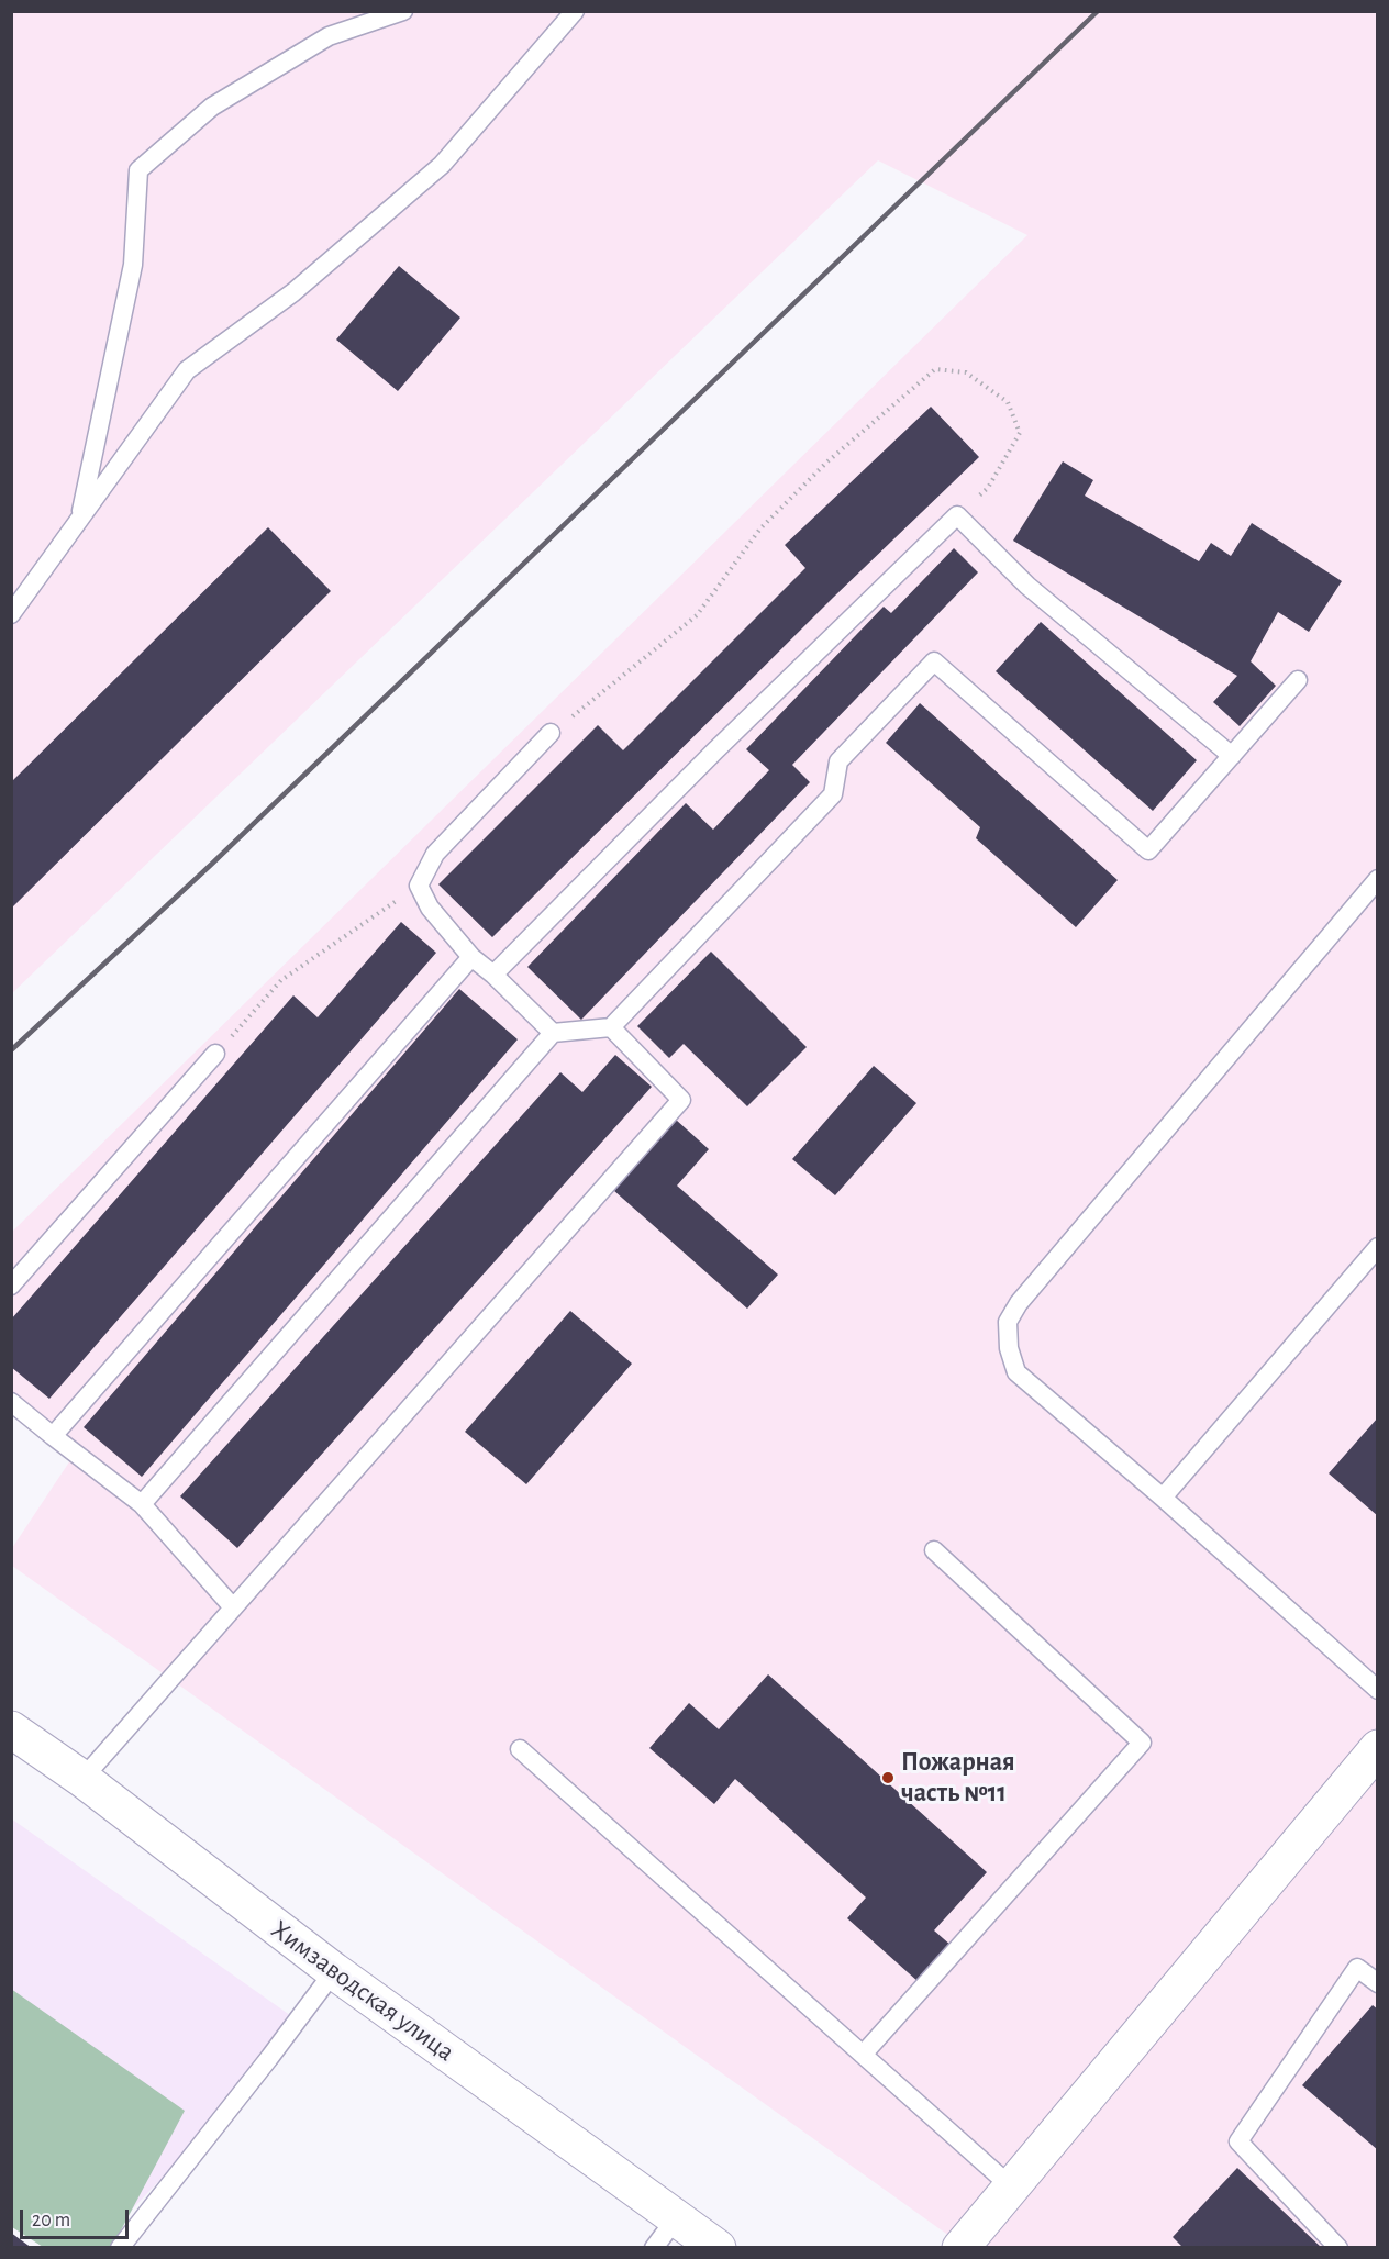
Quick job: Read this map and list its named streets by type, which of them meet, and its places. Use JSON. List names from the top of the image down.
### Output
{
  "streets": {
    "street": ["Химзаводская улица"]
  },
  "places": ["Пожарная часть №11"],
  "scale_bar": "20 m"
}
